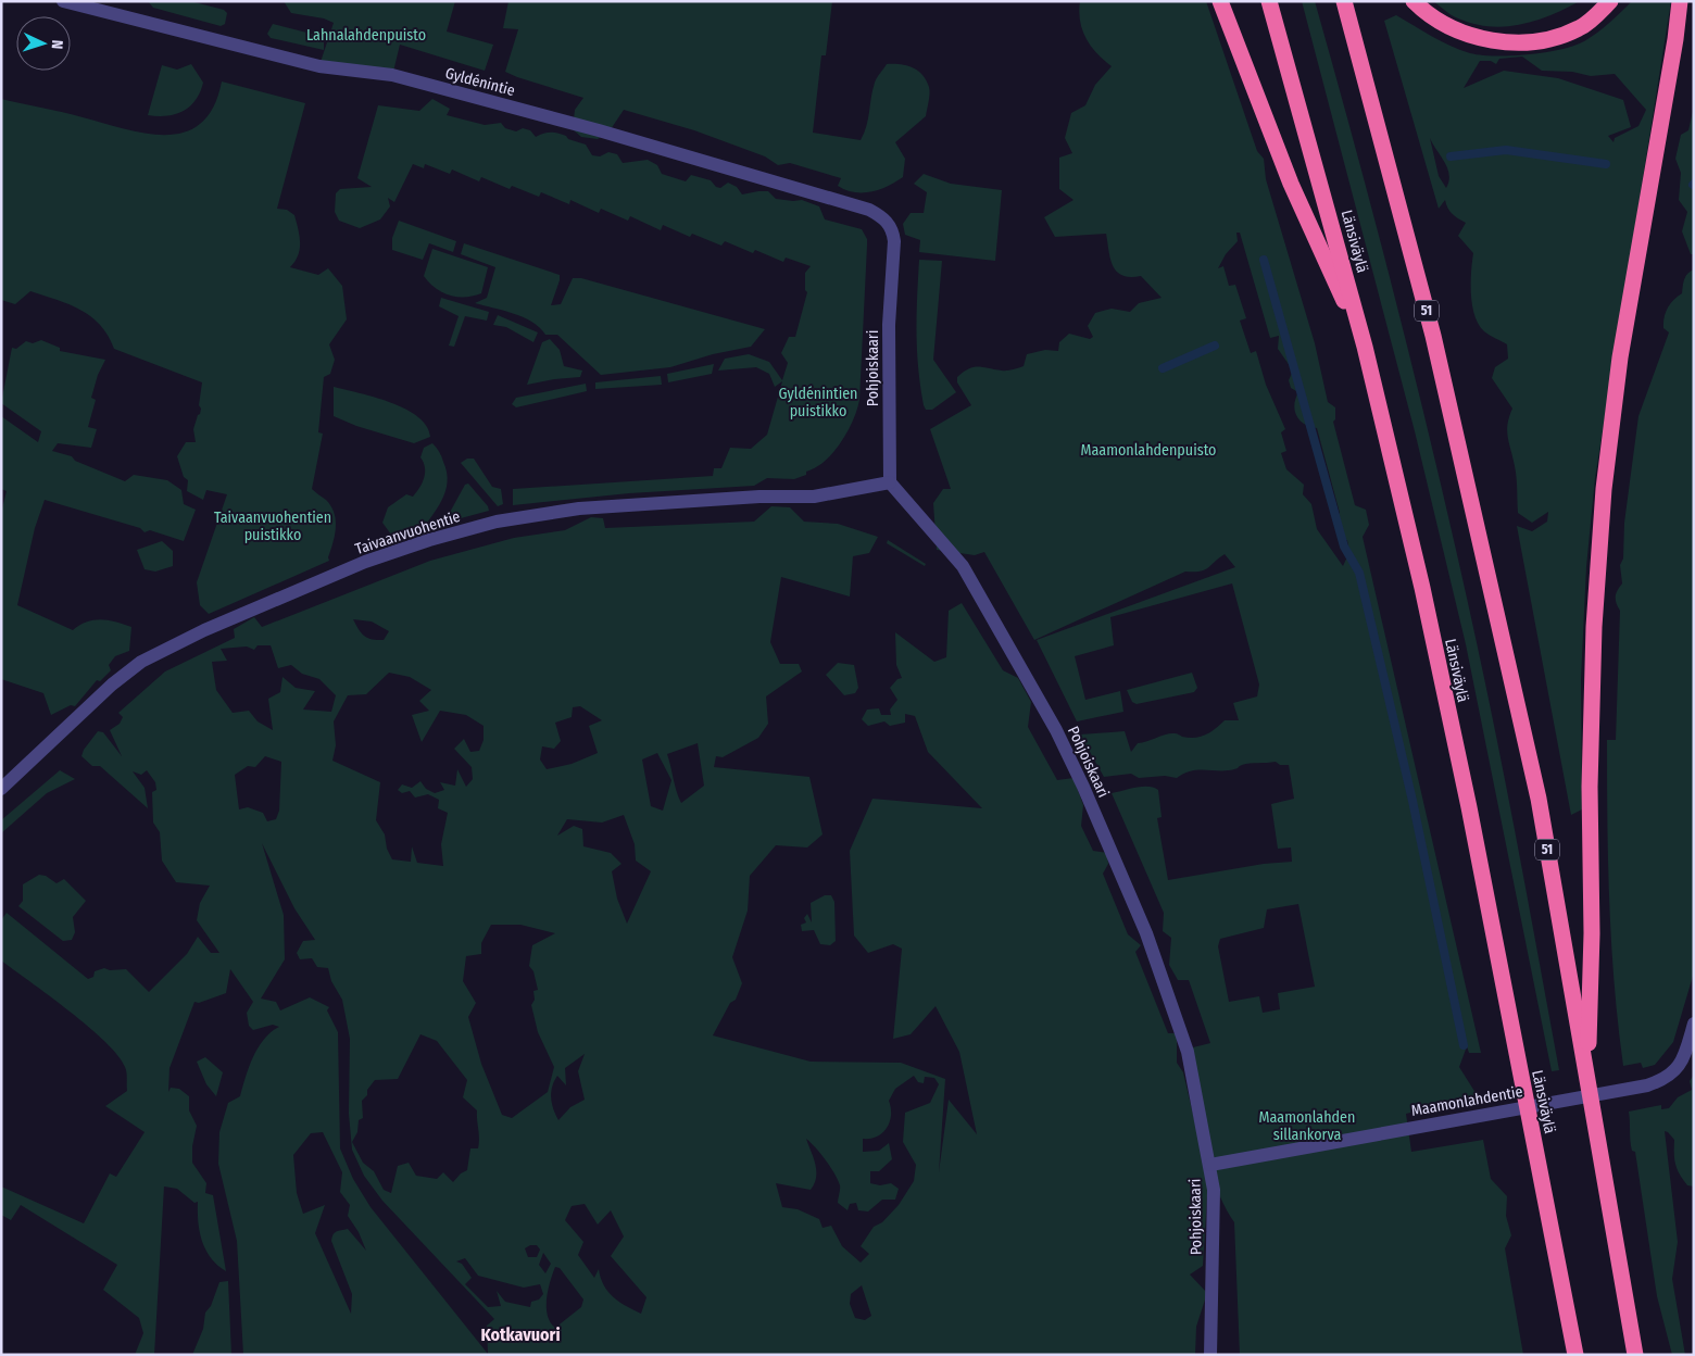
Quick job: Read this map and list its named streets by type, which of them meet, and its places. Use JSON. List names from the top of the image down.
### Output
{
  "streets": {
    "highway": ["Länsiväylä", "51"],
    "street": [
      "Gyldénintie",
      "Pohjoiskaari",
      "Taivaanvuohentie",
      "Maamonlahdentie"
    ]
  },
  "crossings": [
    ["Gyldénintie", "Pohjoiskaari"],
    ["Pohjoiskaari", "Taivaanvuohentie"],
    ["Pohjoiskaari", "Maamonlahdentie"]
  ],
  "districts": ["Kotkavuori"],
  "parks": [
    "Lahnalahdenpuisto",
    "Gyldénintien puistikko",
    "Maamonlahdenpuisto",
    "Taivaanvuohentien puistikko",
    "Maamonlahden sillankorva"
  ],
  "north": "right"
}
